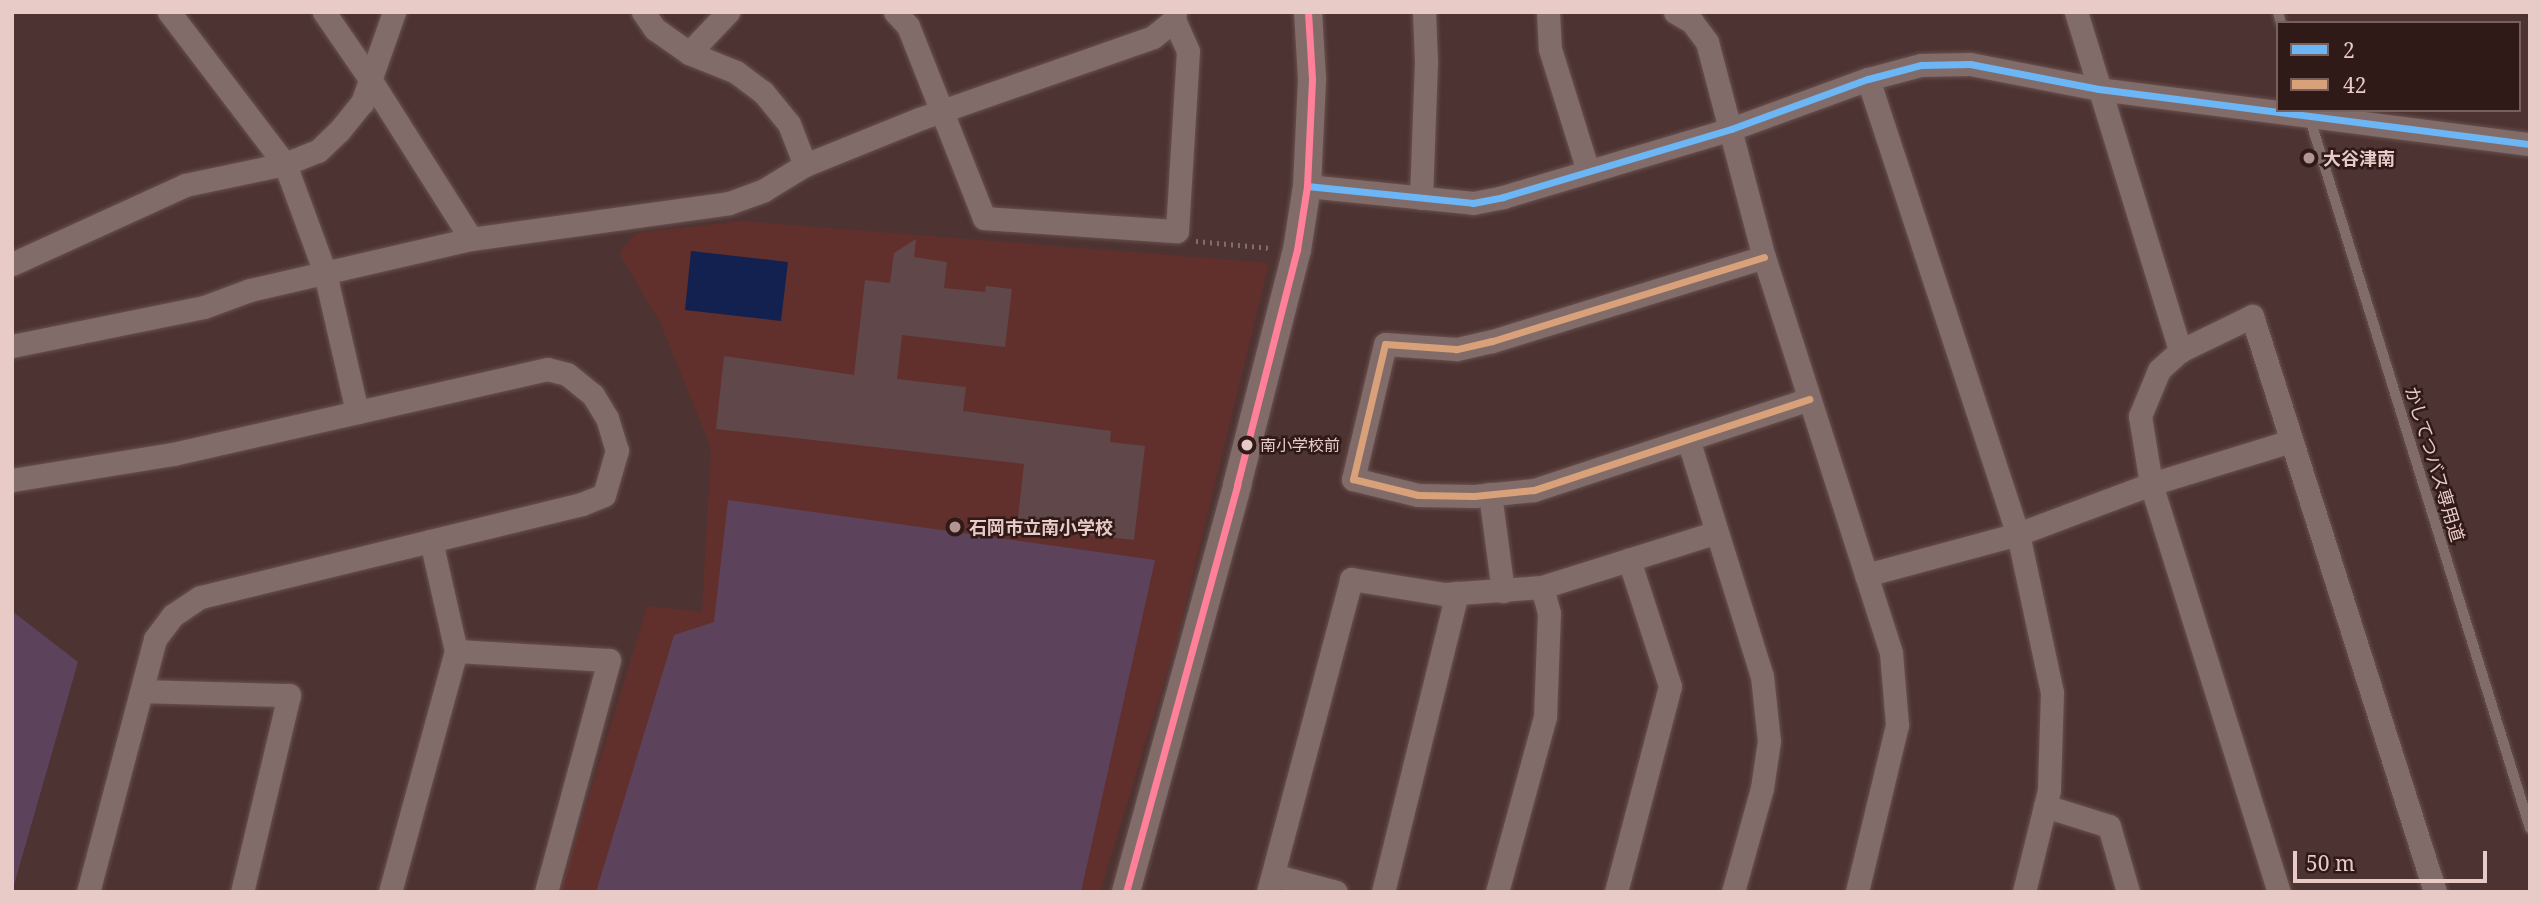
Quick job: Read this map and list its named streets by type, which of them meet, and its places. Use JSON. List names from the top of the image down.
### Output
{
  "streets": {
    "lane": ["かしてつバス専用道"]
  },
  "places": ["大谷津南", "南小学校前", "石岡市立南小学校"],
  "lines": ["transit line 2", "transit line 42"],
  "legend": ["2", "42"],
  "scale_bar": "50 m"
}
